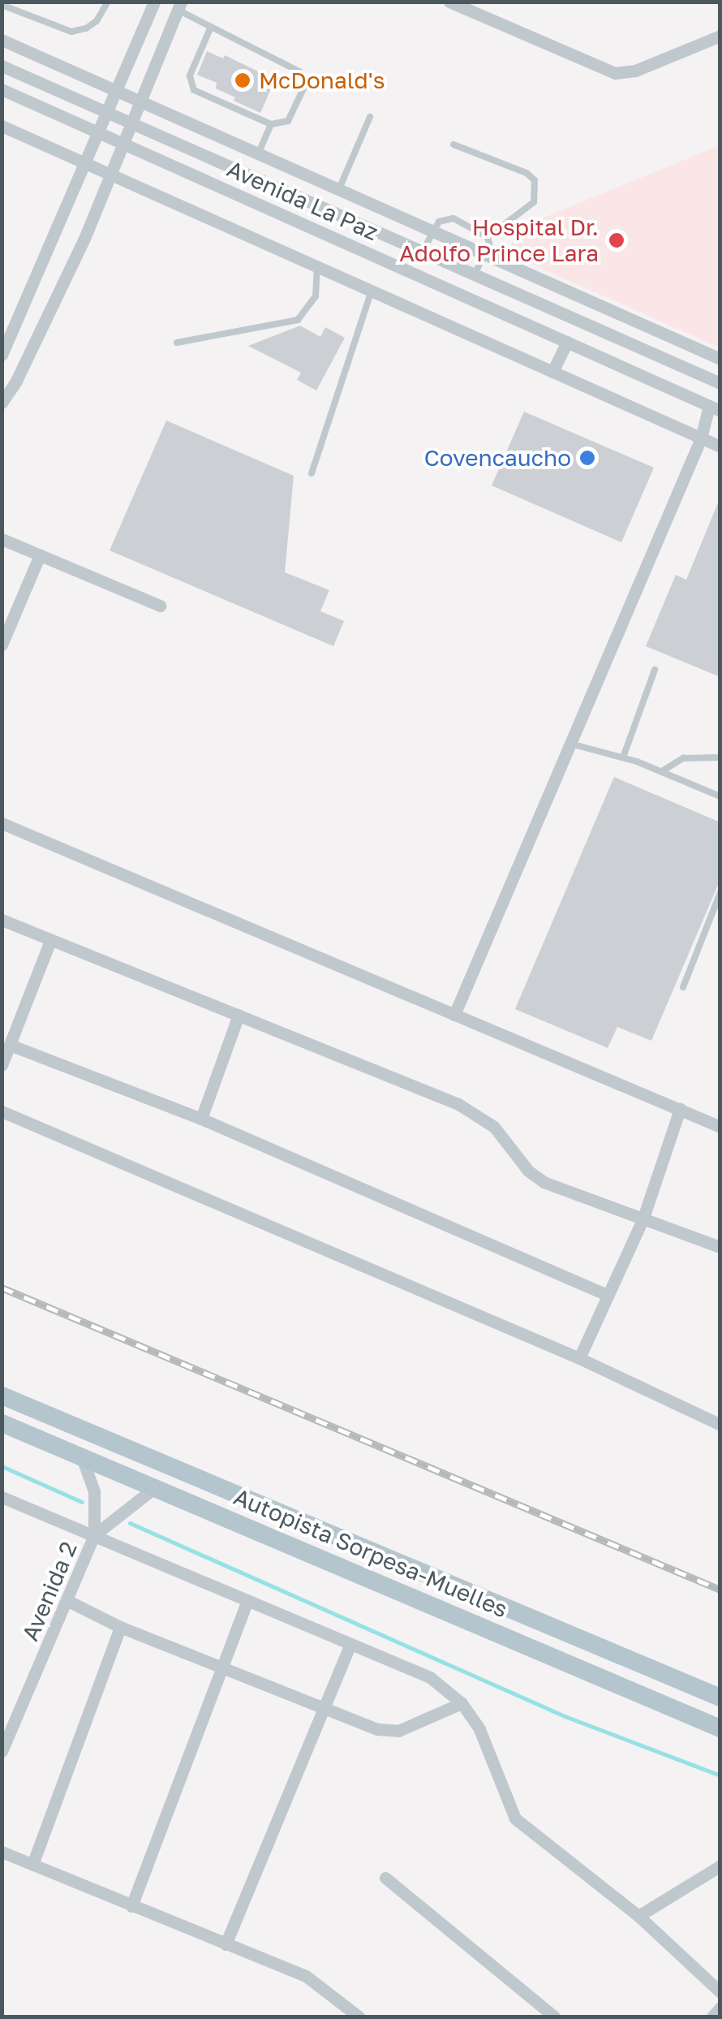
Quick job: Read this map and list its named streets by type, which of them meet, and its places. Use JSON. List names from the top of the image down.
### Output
{
  "streets": {
    "main road": ["Autopista Sorpesa-Muelles"],
    "street": ["Avenida La Paz", "Avenida 2"]
  },
  "places": ["McDonald's", "Hospital Dr. Adolfo Prince Lara", "Covencaucho"]
}
